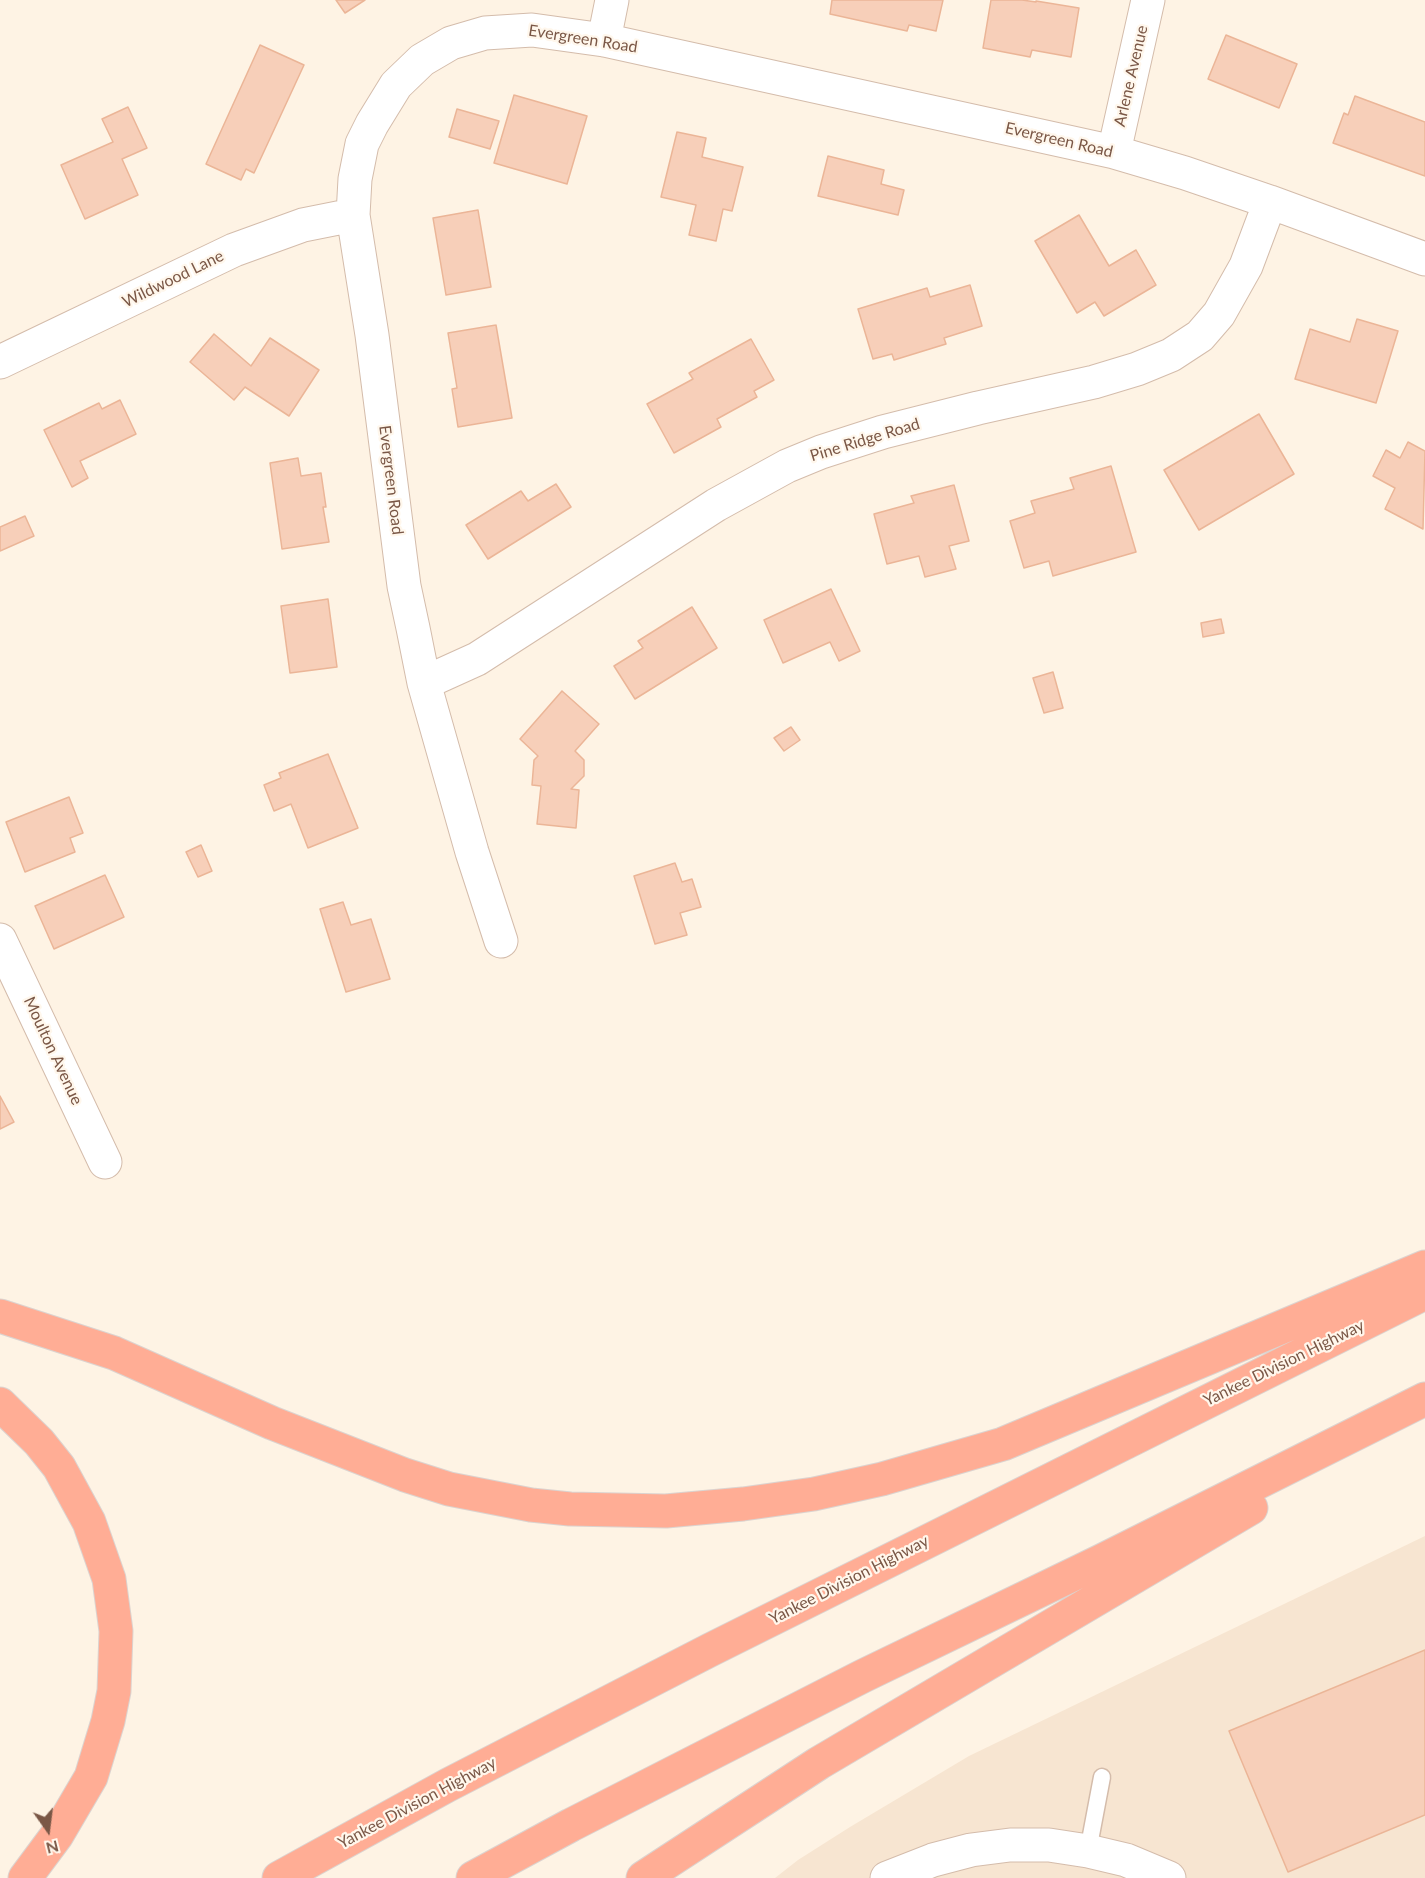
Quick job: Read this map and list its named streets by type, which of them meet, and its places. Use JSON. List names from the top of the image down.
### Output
{
  "streets": {
    "highway": ["Yankee Division Highway"],
    "street": [
      "Evergreen Road",
      "Arlene Avenue",
      "Wildwood Lane",
      "Pine Ridge Road",
      "Moulton Avenue"
    ]
  },
  "crossings": [
    ["Evergreen Road", "Arlene Avenue"],
    ["Evergreen Road", "Wildwood Lane"],
    ["Evergreen Road", "Pine Ridge Road"]
  ],
  "north": "bottom"
}
